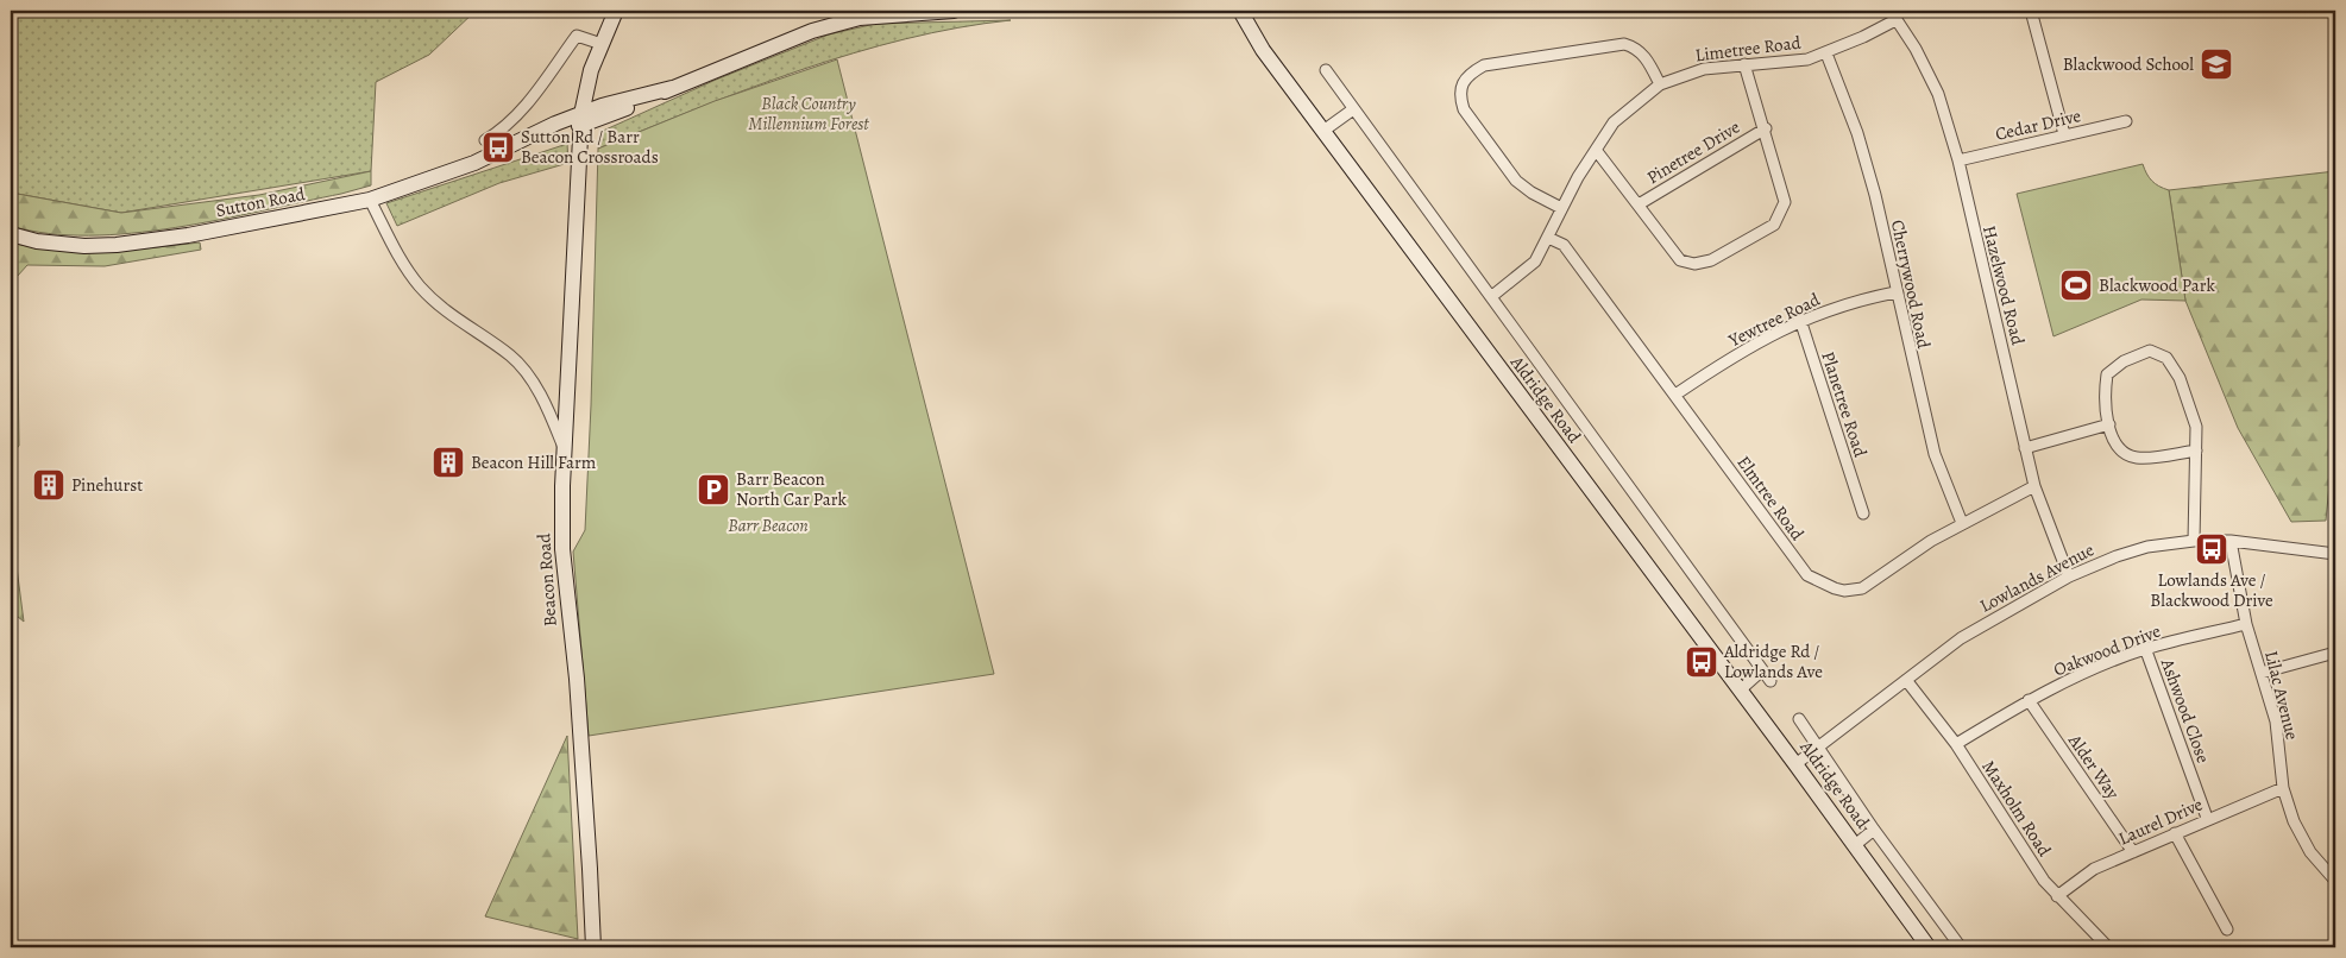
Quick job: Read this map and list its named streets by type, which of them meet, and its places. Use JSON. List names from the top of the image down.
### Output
{
  "streets": {
    "main road": ["Sutton Road", "Aldridge Road", "Beacon Road"],
    "street": [
      "Limetree Road",
      "Cedar Drive",
      "Pinetree Drive",
      "Cherrywood Road",
      "Hazelwood Road",
      "Yewtree Road",
      "Planetree Road",
      "Elmtree Road",
      "Lowlands Avenue",
      "Oakwood Drive",
      "Lilac Avenue",
      "Ashwood Close",
      "Alder Way",
      "Maxholm Road",
      "Laurel Drive"
    ]
  },
  "crossings": [
    ["Limetree Road", "Cherrywood Road"],
    ["Limetree Road", "Hazelwood Road"],
    ["Limetree Road", "Aldridge Road"],
    ["Limetree Road", "Elmtree Road"],
    ["Cedar Drive", "Hazelwood Road"],
    ["Sutton Road", "Beacon Road"],
    ["Cherrywood Road", "Yewtree Road"],
    ["Cherrywood Road", "Elmtree Road"],
    ["Hazelwood Road", "Elmtree Road"],
    ["Hazelwood Road", "Lowlands Avenue"],
    ["Yewtree Road", "Planetree Road"],
    ["Yewtree Road", "Elmtree Road"],
    ["Aldridge Road", "Lowlands Avenue"],
    ["Lowlands Avenue", "Lilac Avenue"],
    ["Lowlands Avenue", "Maxholm Road"],
    ["Oakwood Drive", "Lilac Avenue"],
    ["Oakwood Drive", "Ashwood Close"],
    ["Oakwood Drive", "Alder Way"],
    ["Oakwood Drive", "Maxholm Road"],
    ["Lilac Avenue", "Laurel Drive"],
    ["Ashwood Close", "Laurel Drive"],
    ["Alder Way", "Laurel Drive"],
    ["Maxholm Road", "Laurel Drive"]
  ],
  "parks": ["Black Country Millennium Forest", "Barr Beacon"],
  "places": {
    "school or university": ["Blackwood School"],
    "bus stop": ["Sutton Rd / Barr Beacon Crossroads", "Lowlands Ave / Blackwood Drive", "Aldridge Rd / Lowlands Ave"],
    "sports": ["Blackwood Park"],
    "building": ["Beacon Hill Farm", "Pinehurst"],
    "parking": ["Barr Beacon North Car Park"]
  }
}
